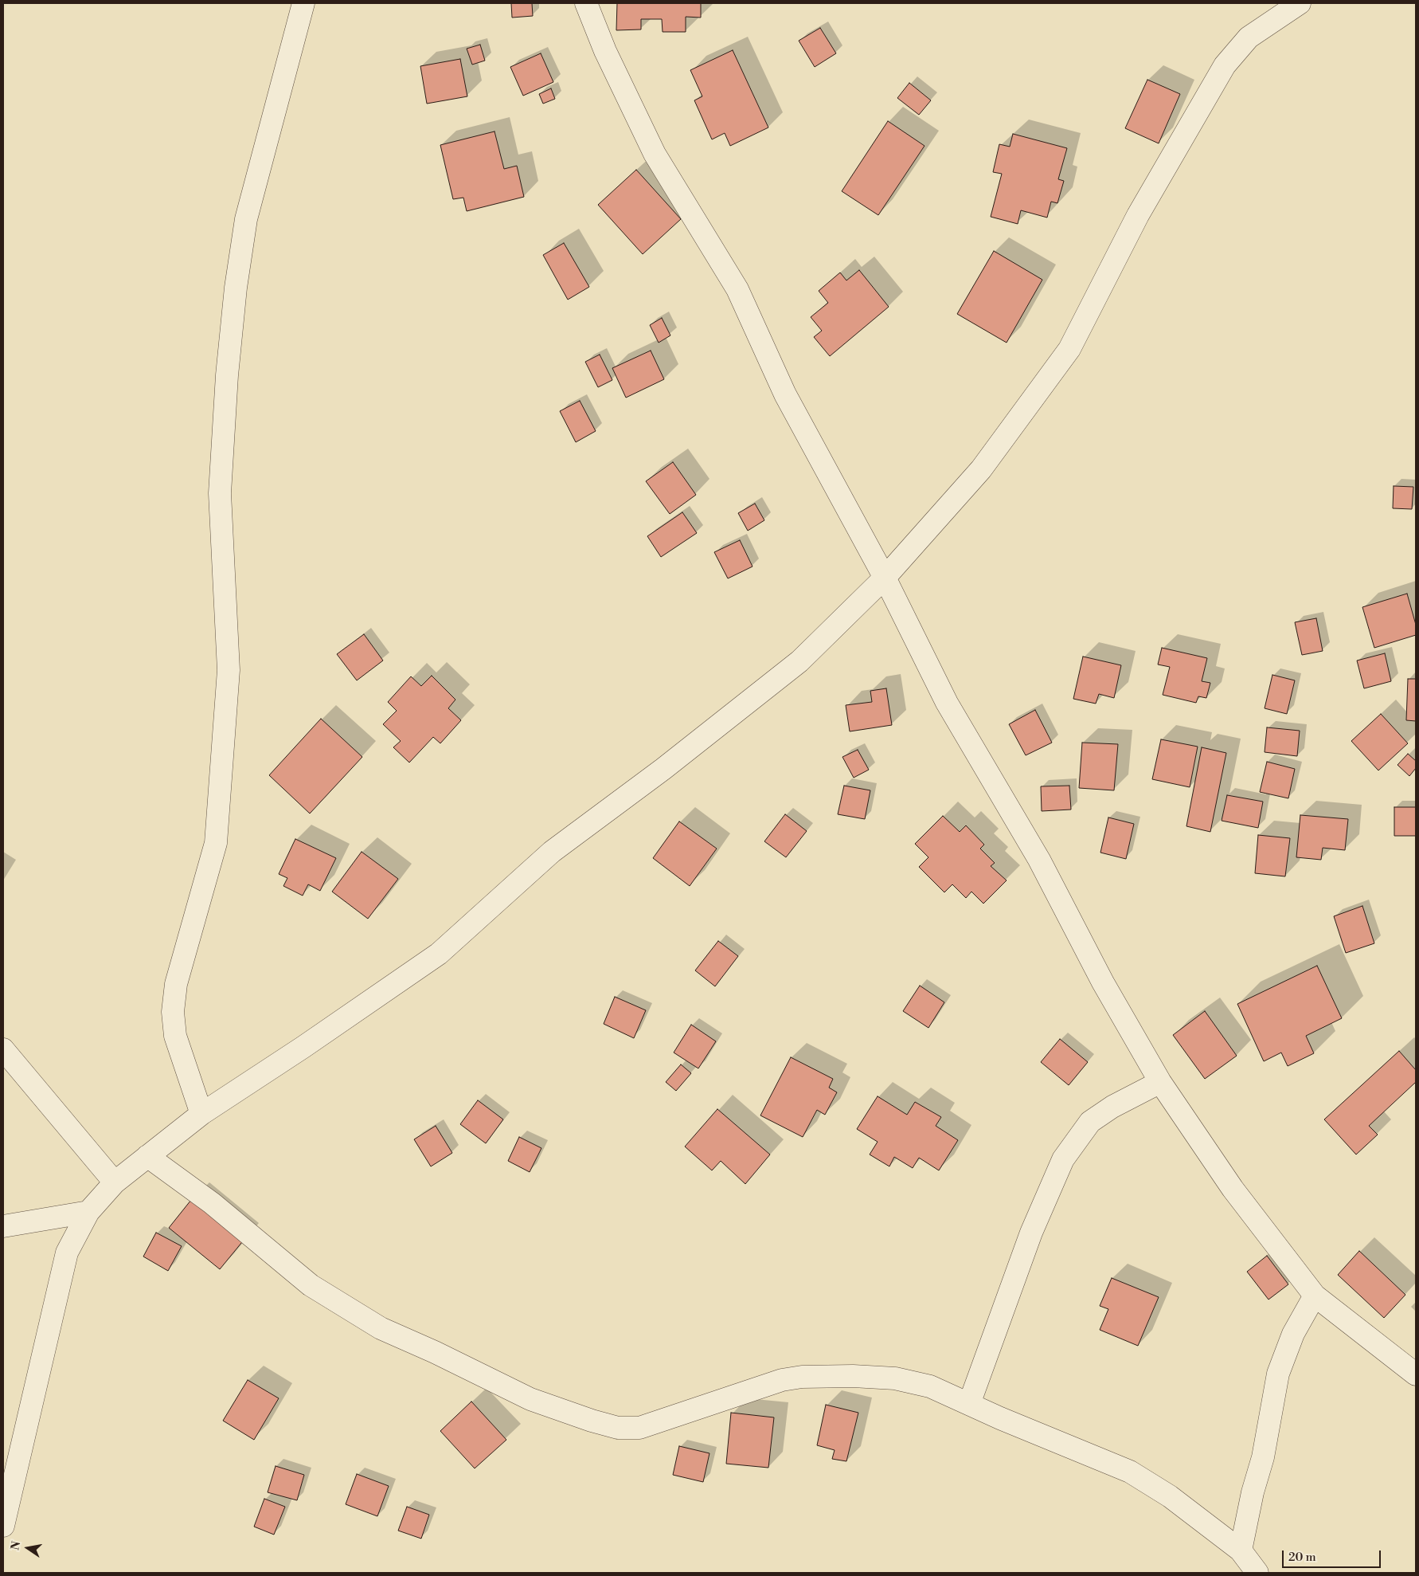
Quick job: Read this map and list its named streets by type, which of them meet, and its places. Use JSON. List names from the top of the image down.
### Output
{
  "scale_bar": "20 m",
  "north": "left"
}
